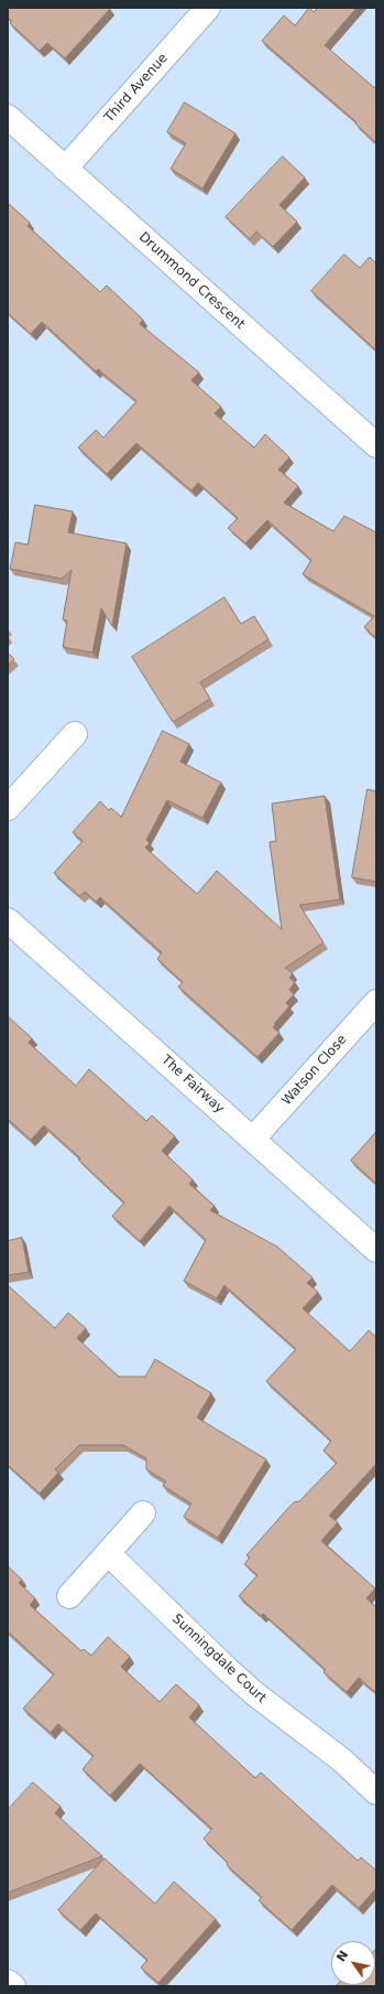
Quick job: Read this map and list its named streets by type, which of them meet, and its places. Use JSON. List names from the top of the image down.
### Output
{
  "streets": {
    "street": [
      "Third Avenue",
      "Drummond Crescent",
      "Watson Close",
      "The Fairway",
      "Sunningdale Court"
    ]
  },
  "crossings": [
    ["Third Avenue", "Drummond Crescent"],
    ["Watson Close", "The Fairway"]
  ],
  "north": "top left"
}
